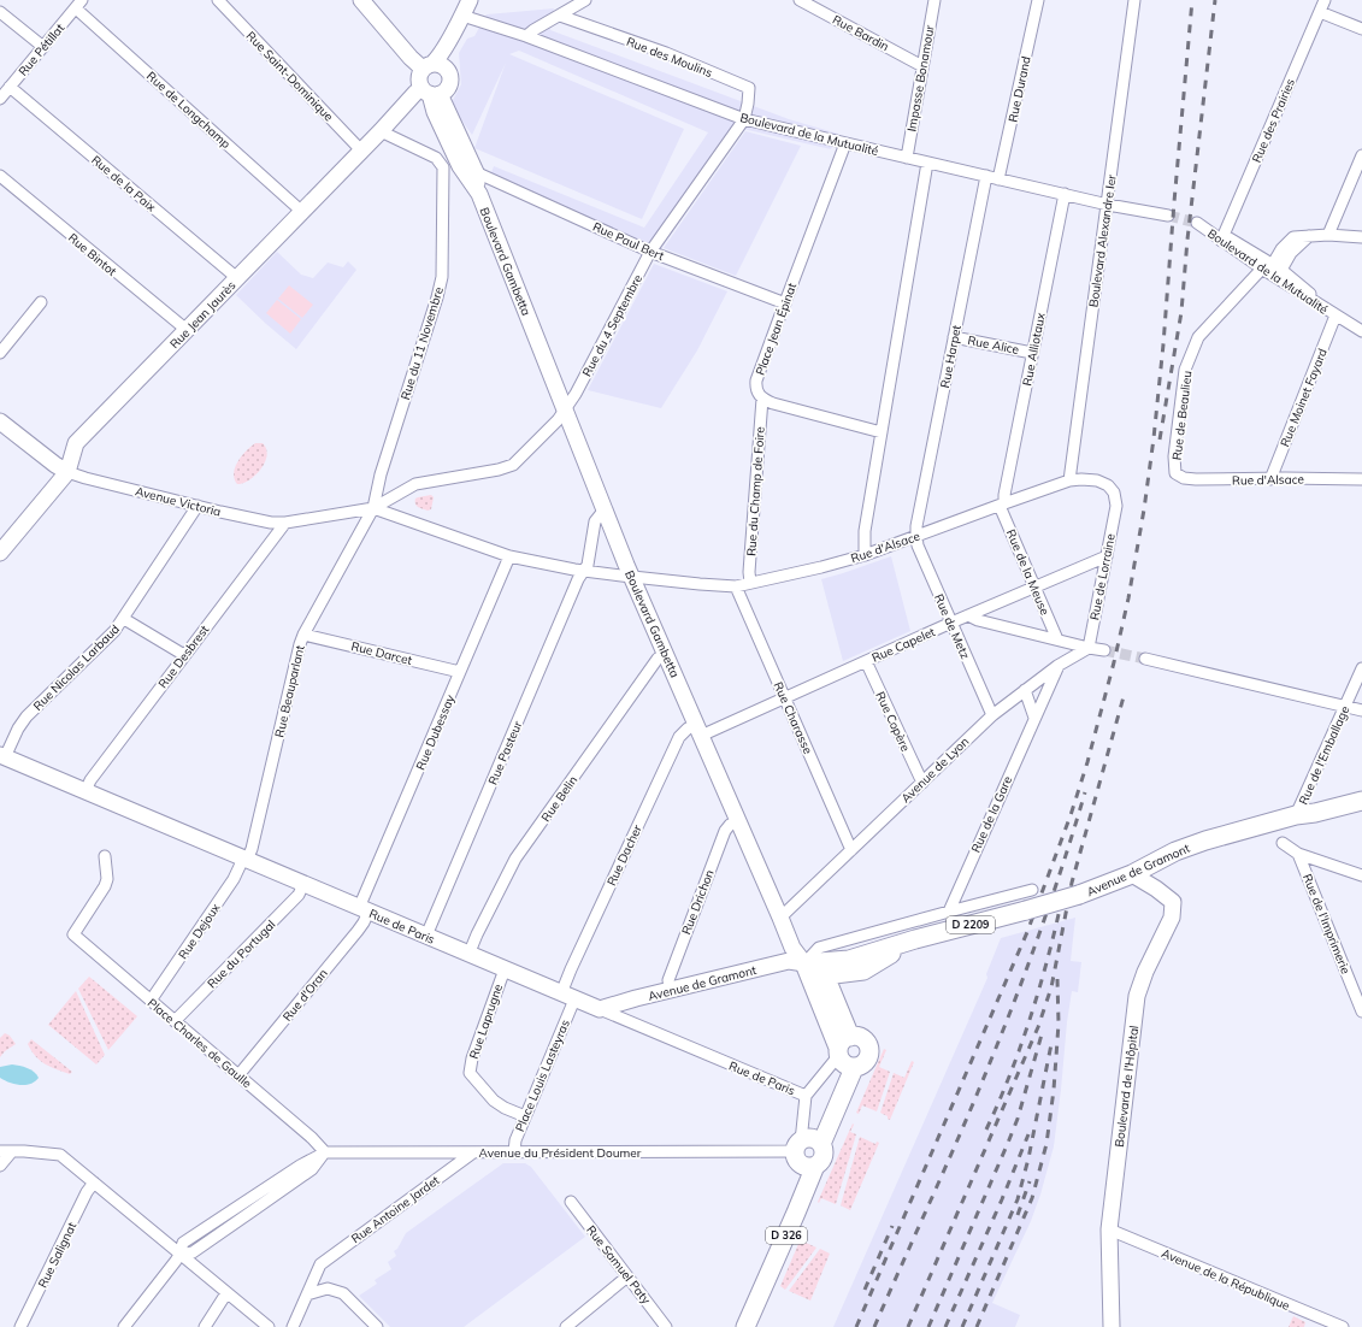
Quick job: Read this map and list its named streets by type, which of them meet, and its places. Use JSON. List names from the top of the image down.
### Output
{
  "streets": {
    "main road": [
      "Boulevard Gambetta",
      "Avenue de Gramont",
      "D 2209",
      "D 326"
    ],
    "street": [
      "Rue Bardin",
      "Rue Pétillat",
      "Rue des Moulins",
      "Rue Saint-Dominique",
      "Impasse Bonamour",
      "Rue Durand",
      "Rue de Longchamp",
      "Rue des Prairies",
      "Boulevard de la Mutualité",
      "Rue de la Paix",
      "Rue Paul Bert",
      "Boulevard Alexandre Ier",
      "Rue Bintot",
      "Rue Jean Jaurès",
      "Rue du 4 Septembre",
      "Place Jean Épinat",
      "Rue du 11 Novembre",
      "Rue Alice",
      "Rue Alliotaux",
      "Rue Harpet",
      "Rue Moinet Fayard",
      "Rue de Beaulieu",
      "Rue d'Alsace",
      "Rue du Champ de Foire",
      "Avenue Victoria",
      "Rue de la Meuse",
      "Rue de Lorraine",
      "Rue de Metz",
      "Rue Capelet",
      "Rue Darcet",
      "Rue Desbrest",
      "Rue Nicolas Larbaud",
      "Rue Beauparlant",
      "Rue Charasse",
      "Rue Copère",
      "Rue Dubessay",
      "Rue Pasteur",
      "Rue de l'Emballage",
      "Avenue de Lyon",
      "Rue Belin",
      "Rue de la Gare",
      "Rue Dacher",
      "Rue Drichon",
      "Rue de l'Imprimerie",
      "Rue de Paris",
      "Rue Dejoux",
      "Rue du Portugal",
      "Rue d'Oran",
      "Rue Laprugne",
      "Place Charles de Gaulle",
      "Place Louis Lasteyras",
      "Boulevard de l'Hôpital",
      "Avenue du Président Doumer",
      "Rue Antoine Jardet",
      "Rue Salignat",
      "Rue Samuel Paty",
      "Avenue de la République"
    ]
  },
  "crossings": [
    ["Rue Bardin", "Impasse Bonamour"],
    ["Rue Pétillat", "Rue de Longchamp"],
    ["Rue Pétillat", "Rue de la Paix"],
    ["Rue des Moulins", "Boulevard de la Mutualité"],
    ["Rue des Moulins", "Rue du 4 Septembre"],
    ["Rue Saint-Dominique", "Rue Jean Jaurès"],
    ["Impasse Bonamour", "Boulevard de la Mutualité"],
    ["Rue Durand", "Boulevard de la Mutualité"],
    ["Rue de Longchamp", "Rue Jean Jaurès"],
    ["Rue des Prairies", "Boulevard de la Mutualité"],
    ["Boulevard de la Mutualité", "Boulevard Alexandre Ier"],
    ["Boulevard de la Mutualité", "Rue du 4 Septembre"],
    ["Boulevard de la Mutualité", "Place Jean Épinat"],
    ["Boulevard de la Mutualité", "Rue Alliotaux"],
    ["Boulevard de la Mutualité", "Rue Harpet"],
    ["Boulevard de la Mutualité", "Rue Moinet Fayard"],
    ["Boulevard de la Mutualité", "Rue de Beaulieu"],
    ["Rue de la Paix", "Rue Jean Jaurès"],
    ["Rue Paul Bert", "Boulevard Gambetta"],
    ["Rue Paul Bert", "Rue du 4 Septembre"],
    ["Rue Paul Bert", "Place Jean Épinat"],
    ["Boulevard Alexandre Ier", "Rue d'Alsace"],
    ["Rue Bintot", "Rue Jean Jaurès"],
    ["Boulevard Gambetta", "Rue Jean Jaurès"],
    ["Boulevard Gambetta", "Rue du 4 Septembre"],
    ["Boulevard Gambetta", "Rue d'Alsace"],
    ["Boulevard Gambetta", "Rue Capelet"],
    ["Boulevard Gambetta", "Rue Pasteur"],
    ["Boulevard Gambetta", "Avenue de Lyon"],
    ["Boulevard Gambetta", "Rue Belin"],
    ["Boulevard Gambetta", "Rue Dacher"],
    ["Boulevard Gambetta", "Avenue de Gramont"],
    ["Boulevard Gambetta", "Rue Drichon"],
    ["Rue Jean Jaurès", "Rue du 11 Novembre"],
    ["Rue Jean Jaurès", "Avenue Victoria"],
    ["Rue du 4 Septembre", "Rue du 11 Novembre"],
    ["Rue du 4 Septembre", "Avenue Victoria"],
    ["Rue du 4 Septembre", "Rue Beauparlant"],
    ["Place Jean Épinat", "Rue du Champ de Foire"],
    ["Rue du 11 Novembre", "Avenue Victoria"],
    ["Rue du 11 Novembre", "Rue Beauparlant"],
    ["Rue Alice", "Rue Alliotaux"],
    ["Rue Alice", "Rue Harpet"],
    ["Rue Alliotaux", "Rue d'Alsace"],
    ["Rue Alliotaux", "Rue de la Meuse"],
    ["Rue Harpet", "Rue d'Alsace"],
    ["Rue Harpet", "Rue de Metz"],
    ["Rue Moinet Fayard", "Rue d'Alsace"],
    ["Rue de Beaulieu", "Rue d'Alsace"],
    ["Rue d'Alsace", "Rue du Champ de Foire"],
    ["Rue d'Alsace", "Rue de la Meuse"],
    ["Rue d'Alsace", "Rue de Lorraine"],
    ["Rue d'Alsace", "Rue de Metz"],
    ["Rue d'Alsace", "Rue Charasse"],
    ["Avenue Victoria", "Rue Desbrest"],
    ["Avenue Victoria", "Rue Nicolas Larbaud"],
    ["Avenue Victoria", "Rue Beauparlant"],
    ["Rue de la Meuse", "Rue Capelet"],
    ["Rue de Lorraine", "Rue Capelet"],
    ["Rue de Lorraine", "Avenue de Lyon"],
    ["Rue de Metz", "Rue Capelet"],
    ["Rue de Metz", "Avenue de Lyon"],
    ["Rue Capelet", "Rue Charasse"],
    ["Rue Capelet", "Rue Copère"],
    ["Rue Capelet", "Rue Dacher"],
    ["Rue Darcet", "Rue Beauparlant"],
    ["Rue Darcet", "Rue Dubessay"],
    ["Rue Desbrest", "Rue de Paris"],
    ["Rue Nicolas Larbaud", "Rue de Paris"],
    ["Rue Beauparlant", "Rue de Paris"],
    ["Rue Beauparlant", "Rue Dejoux"],
    ["Rue Charasse", "Avenue de Lyon"],
    ["Rue Copère", "Avenue de Lyon"],
    ["Rue Dubessay", "Rue de Paris"],
    ["Rue Dubessay", "Rue d'Oran"],
    ["Rue Pasteur", "Rue de Paris"],
    ["Rue de l'Emballage", "Avenue de Gramont"],
    ["Avenue de Lyon", "Rue de la Gare"],
    ["Rue Belin", "Rue de Paris"],
    ["Rue Dacher", "Rue de Paris"],
    ["Rue Dacher", "Place Louis Lasteyras"],
    ["Avenue de Gramont", "Rue Drichon"],
    ["Avenue de Gramont", "Rue de Paris"],
    ["Avenue de Gramont", "Boulevard de l'Hôpital"],
    ["Rue de Paris", "Rue Dejoux"],
    ["Rue de Paris", "Rue du Portugal"],
    ["Rue de Paris", "Rue d'Oran"],
    ["Rue de Paris", "Rue Laprugne"],
    ["Rue de Paris", "Place Louis Lasteyras"],
    ["Rue Dejoux", "Place Charles de Gaulle"],
    ["Rue du Portugal", "Place Charles de Gaulle"],
    ["Rue d'Oran", "Place Charles de Gaulle"],
    ["Rue Laprugne", "Place Louis Lasteyras"],
    ["Place Charles de Gaulle", "Avenue du Président Doumer"],
    ["Place Louis Lasteyras", "Avenue du Président Doumer"],
    ["Boulevard de l'Hôpital", "Avenue de la République"],
    ["Avenue du Président Doumer", "Rue Antoine Jardet"],
    ["Avenue du Président Doumer", "D 326"]
  ]
}
